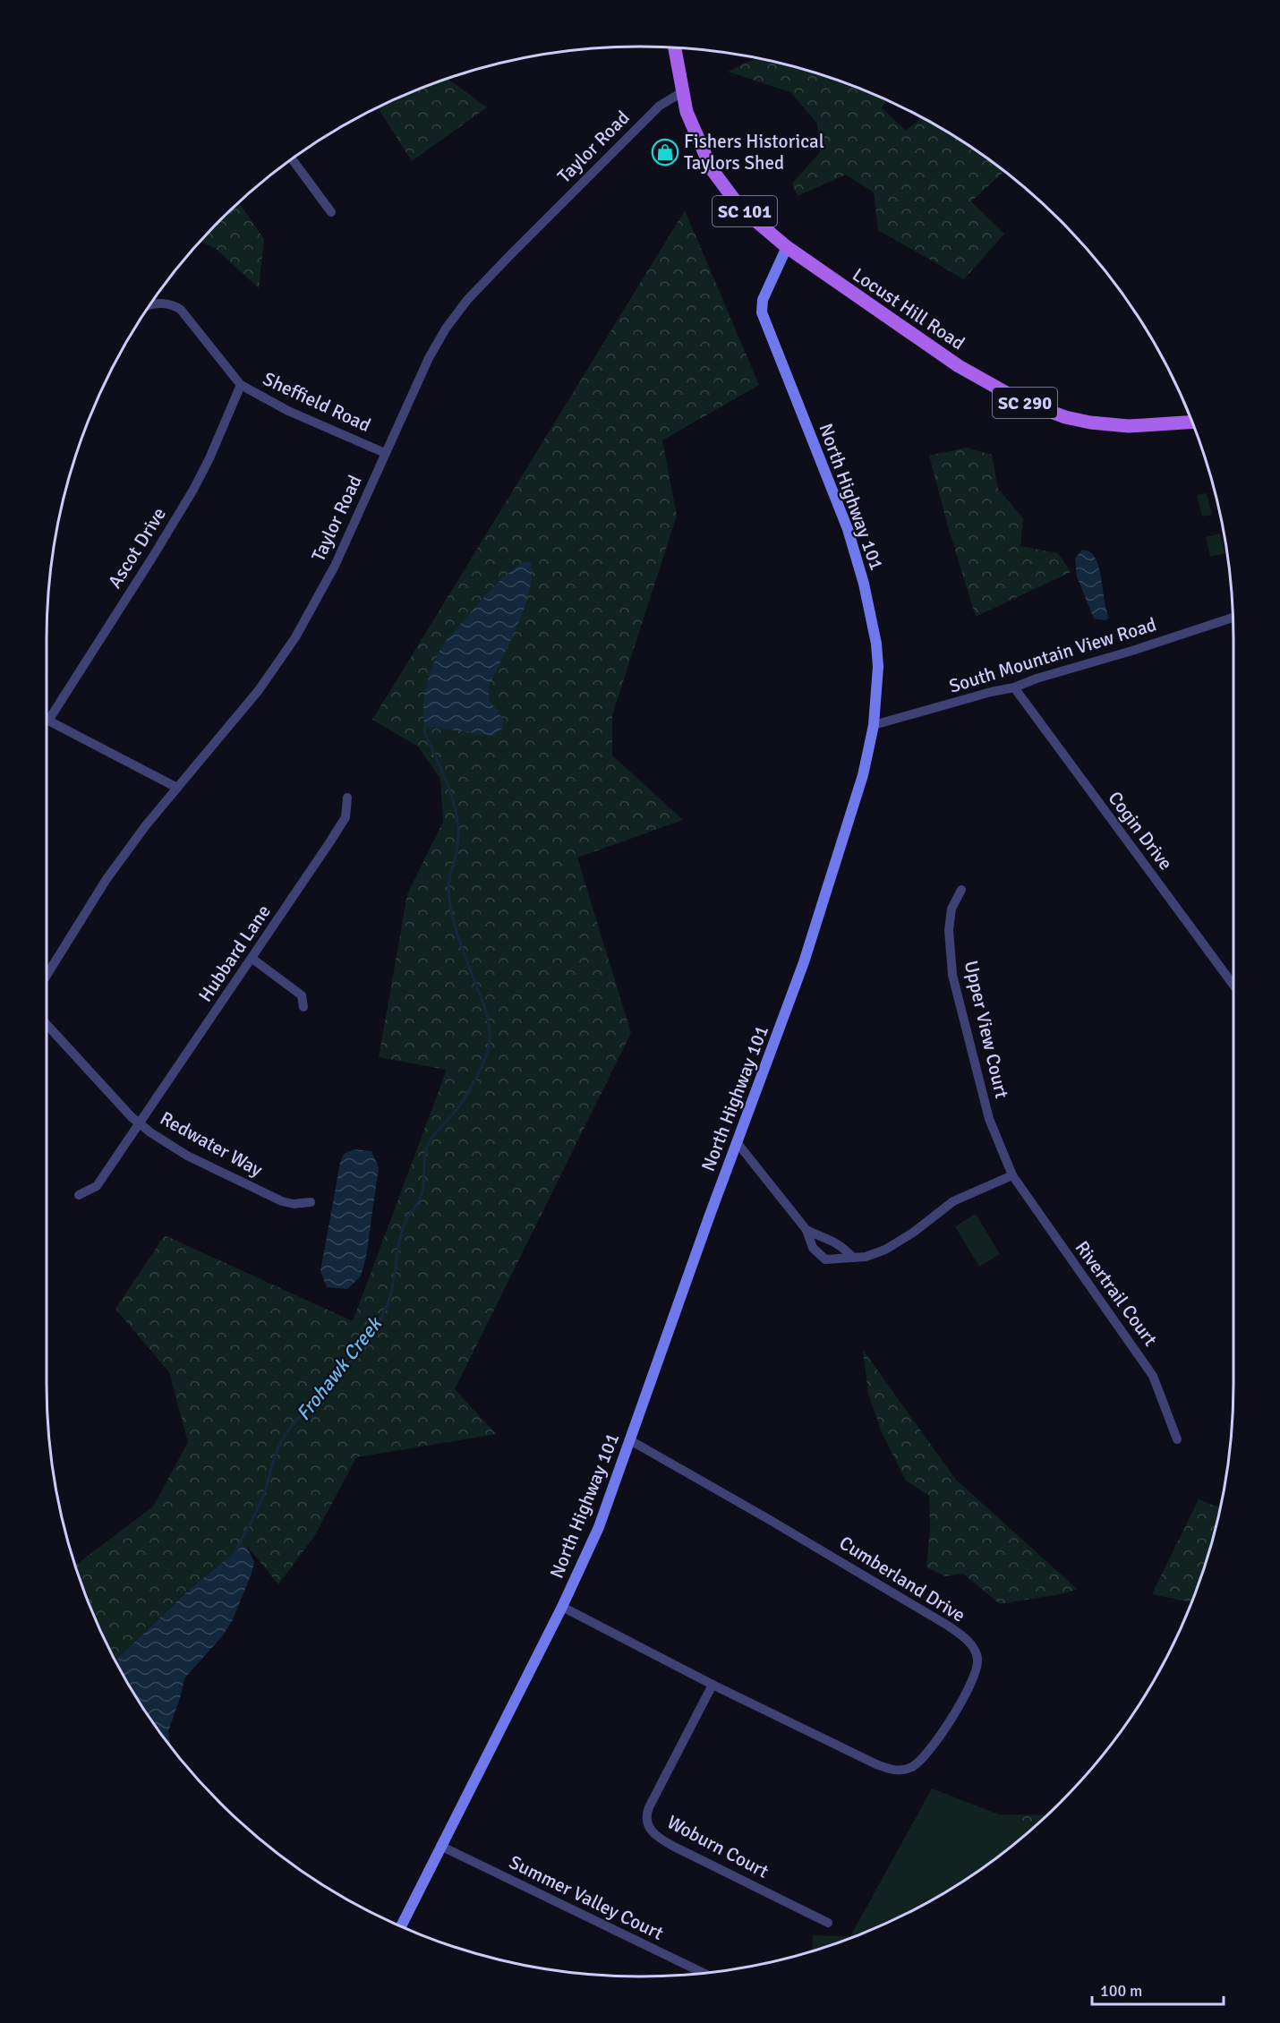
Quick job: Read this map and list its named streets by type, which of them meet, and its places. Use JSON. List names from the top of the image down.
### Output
{
  "streets": {
    "main road": [
      "SC 101",
      "Locust Hill Road",
      "SC 290",
      "North Highway 101"
    ],
    "street": [
      "Taylor Road",
      "Sheffield Road",
      "Ascot Drive",
      "South Mountain View Road",
      "Cogin Drive",
      "Hubbard Lane",
      "Upper View Court",
      "Redwater Way",
      "Rivertrail Court",
      "Cumberland Drive",
      "Woburn Court",
      "Summer Valley Court"
    ]
  },
  "crossings": [
    ["Taylor Road", "SC 101"],
    ["Taylor Road", "Locust Hill Road"],
    ["Taylor Road", "Sheffield Road"],
    ["SC 101", "Locust Hill Road"],
    ["Locust Hill Road", "North Highway 101"],
    ["Sheffield Road", "Ascot Drive"],
    ["North Highway 101", "South Mountain View Road"],
    ["North Highway 101", "Cumberland Drive"],
    ["North Highway 101", "Summer Valley Court"],
    ["South Mountain View Road", "Cogin Drive"],
    ["Hubbard Lane", "Redwater Way"],
    ["Upper View Court", "Rivertrail Court"],
    ["Cumberland Drive", "Woburn Court"]
  ],
  "water": ["Frohawk Creek"],
  "places": {
    "shop": ["Fishers Historical Taylors Shed"]
  },
  "scale_bar": "100 m"
}
